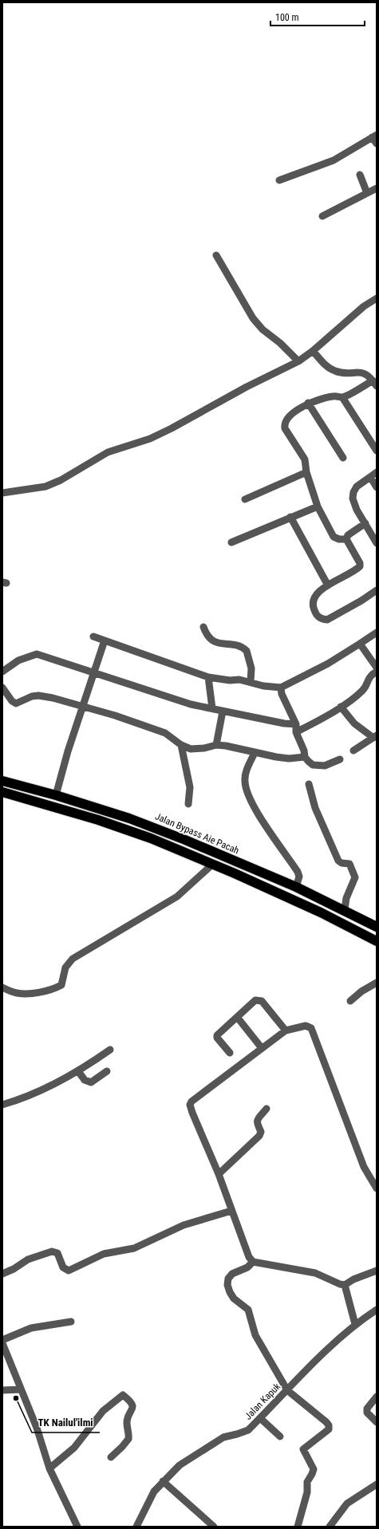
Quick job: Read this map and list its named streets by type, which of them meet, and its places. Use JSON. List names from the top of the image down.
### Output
{
  "streets": {
    "highway": ["Jalan Bypass Aie Pacah"],
    "street": ["Jalan Kapuk"]
  },
  "places": ["TK Nailul'ilmi"],
  "scale_bar": "100 m"
}
